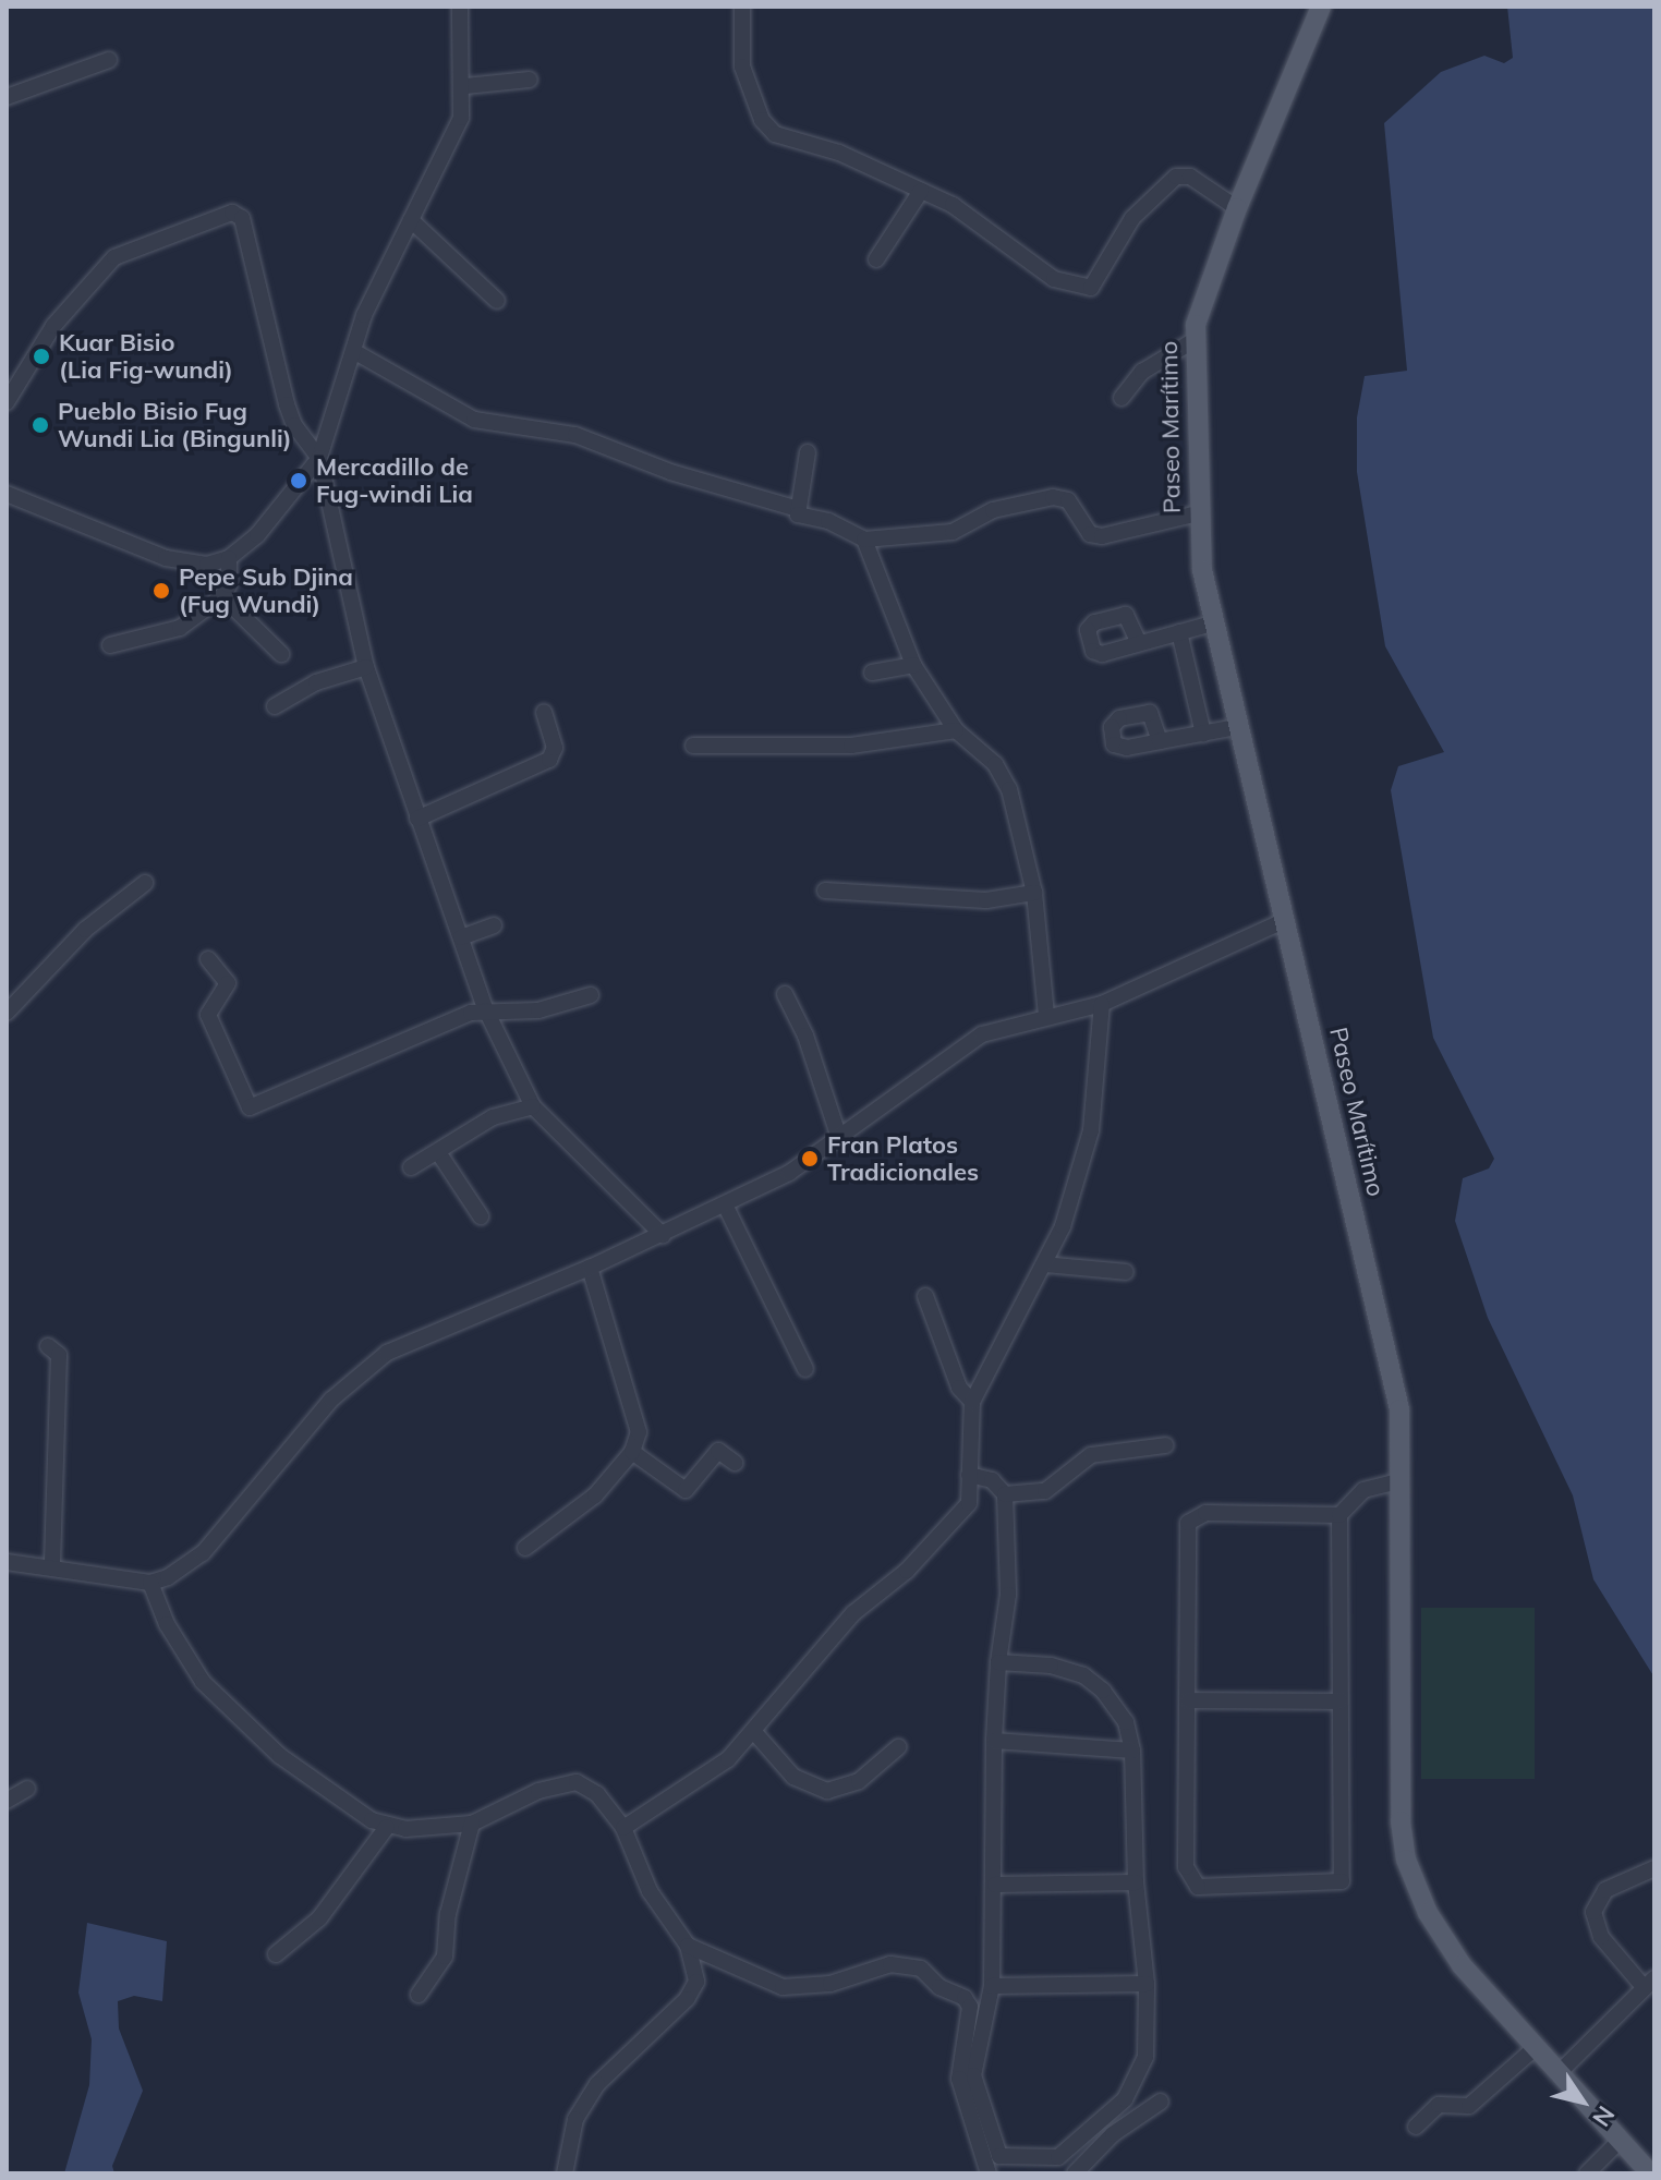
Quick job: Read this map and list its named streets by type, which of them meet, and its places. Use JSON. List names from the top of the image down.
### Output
{
  "streets": {
    "main road": ["Paseo Marítimo"]
  },
  "places": [
    "Kuar Bisio (Lia Fig-wundi)",
    "Pueblo Bisio Fug Wundi Lia (Bingunli)",
    "Mercadillo de Fug-windi Lia",
    "Pepe Sub Djina (Fug Wundi)",
    "Fran Platos Tradicionales"
  ],
  "north": "bottom right"
}
